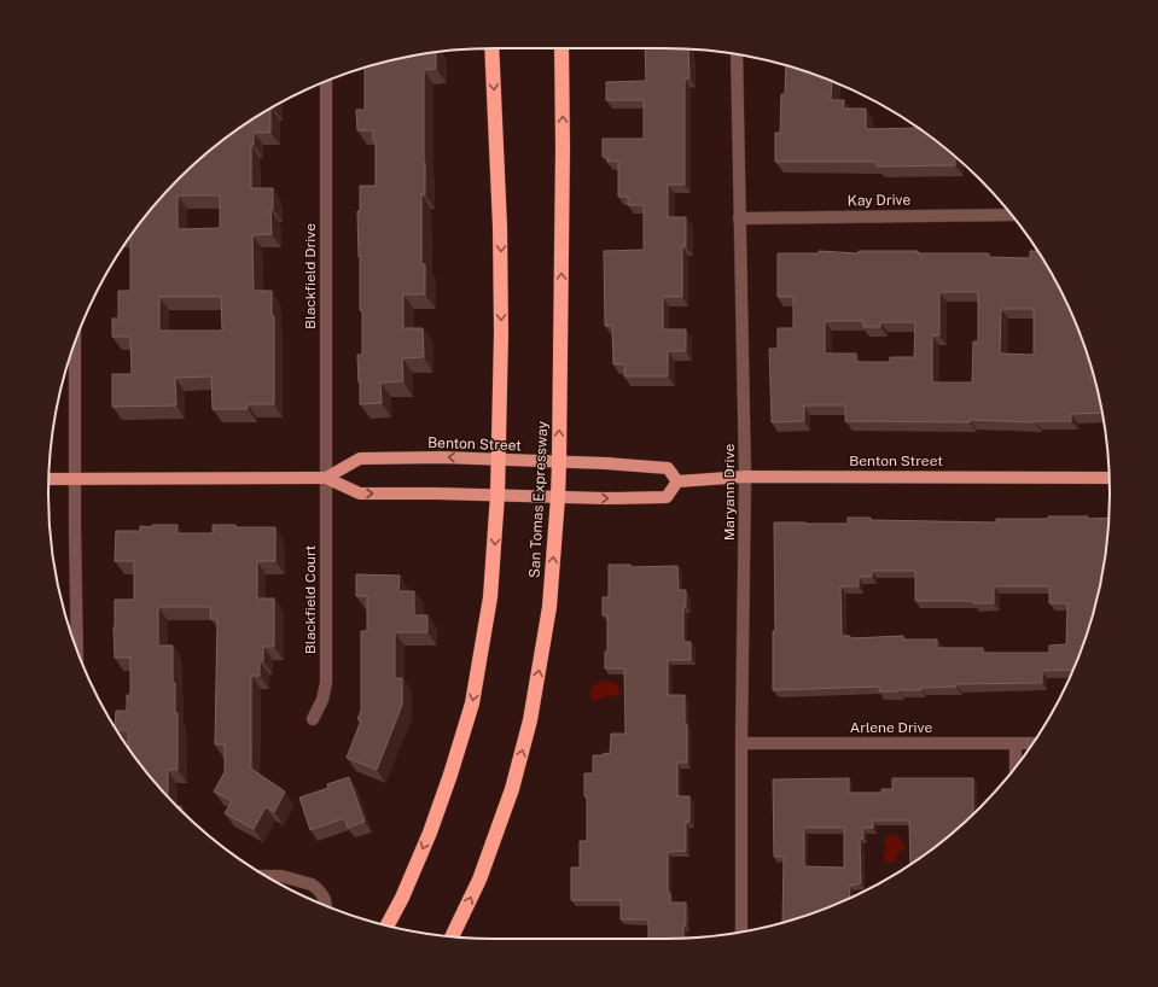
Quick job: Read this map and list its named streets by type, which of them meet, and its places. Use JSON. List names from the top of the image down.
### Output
{
  "streets": {
    "highway": ["San Tomas Expressway"],
    "main road": ["Benton Street"],
    "street": [
      "Kay Drive",
      "Blackfield Drive",
      "Maryann Drive",
      "Blackfield Court",
      "Arlene Drive"
    ]
  },
  "crossings": [
    ["Kay Drive", "Maryann Drive"],
    ["Blackfield Drive", "Benton Street"],
    ["Blackfield Drive", "Blackfield Court"],
    ["Benton Street", "Maryann Drive"],
    ["Benton Street", "San Tomas Expressway"],
    ["Benton Street", "Blackfield Court"],
    ["Maryann Drive", "Arlene Drive"]
  ]
}
